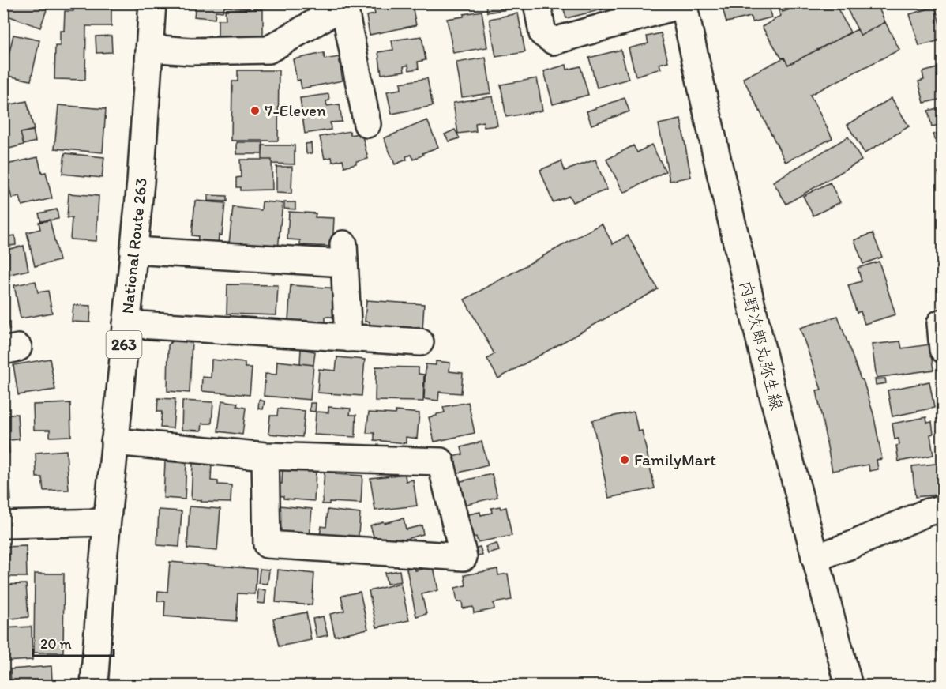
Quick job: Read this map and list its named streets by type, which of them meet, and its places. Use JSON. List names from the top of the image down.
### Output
{
  "streets": {
    "main road": ["National Route 263", "263", "内野次郎丸弥生線"]
  },
  "places": ["7-Eleven", "FamilyMart"],
  "scale_bar": "20 m"
}
